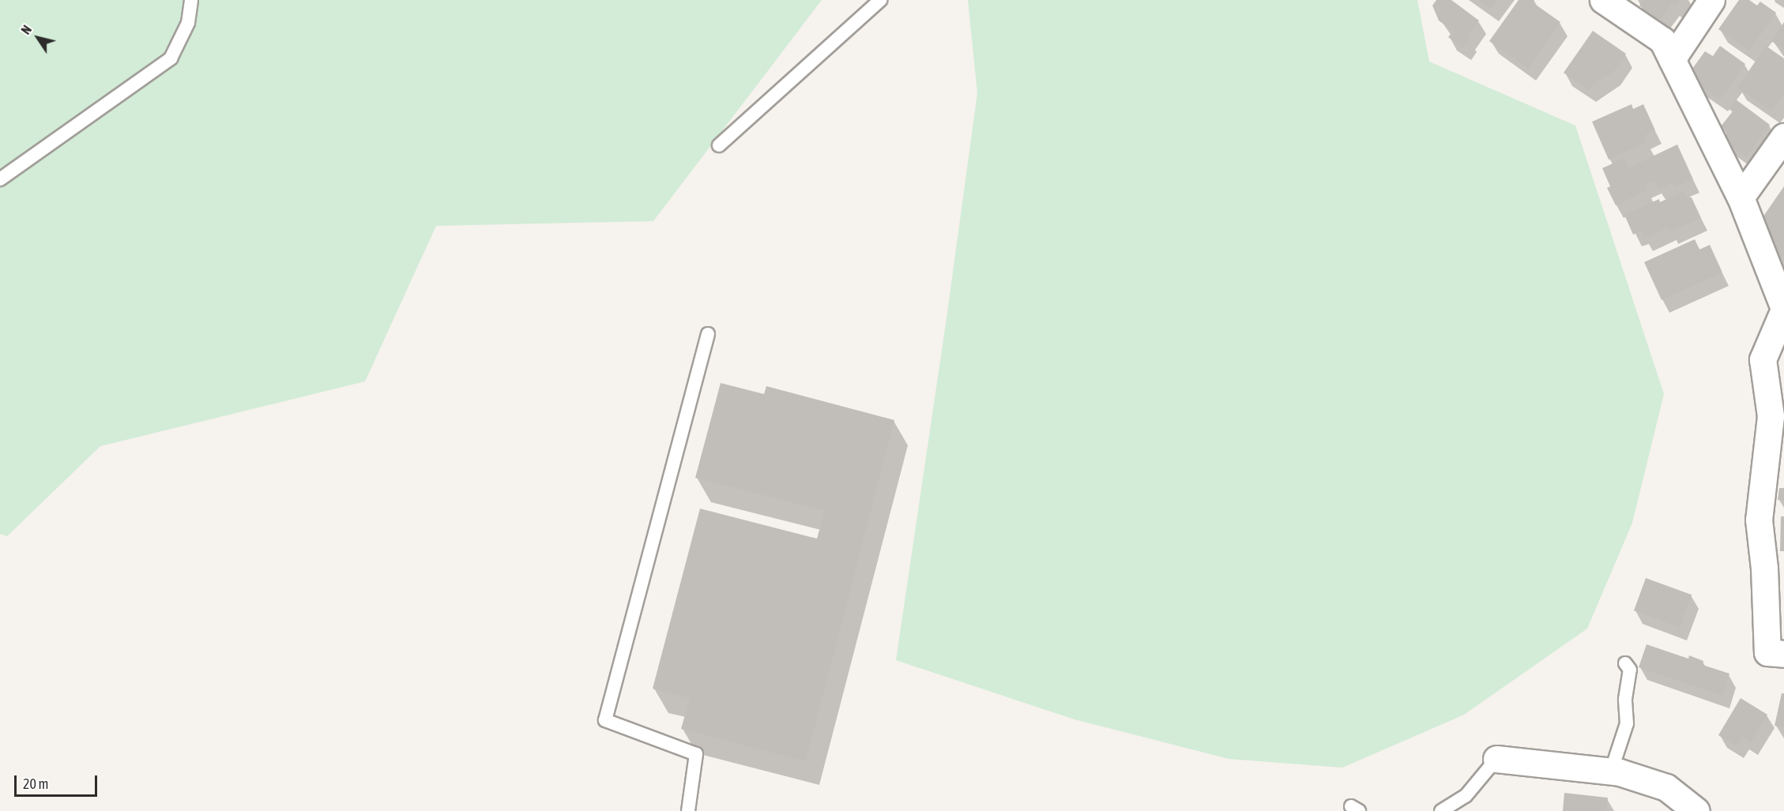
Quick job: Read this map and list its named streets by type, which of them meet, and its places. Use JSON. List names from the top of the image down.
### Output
{
  "scale_bar": "20 m",
  "north": "top left"
}
